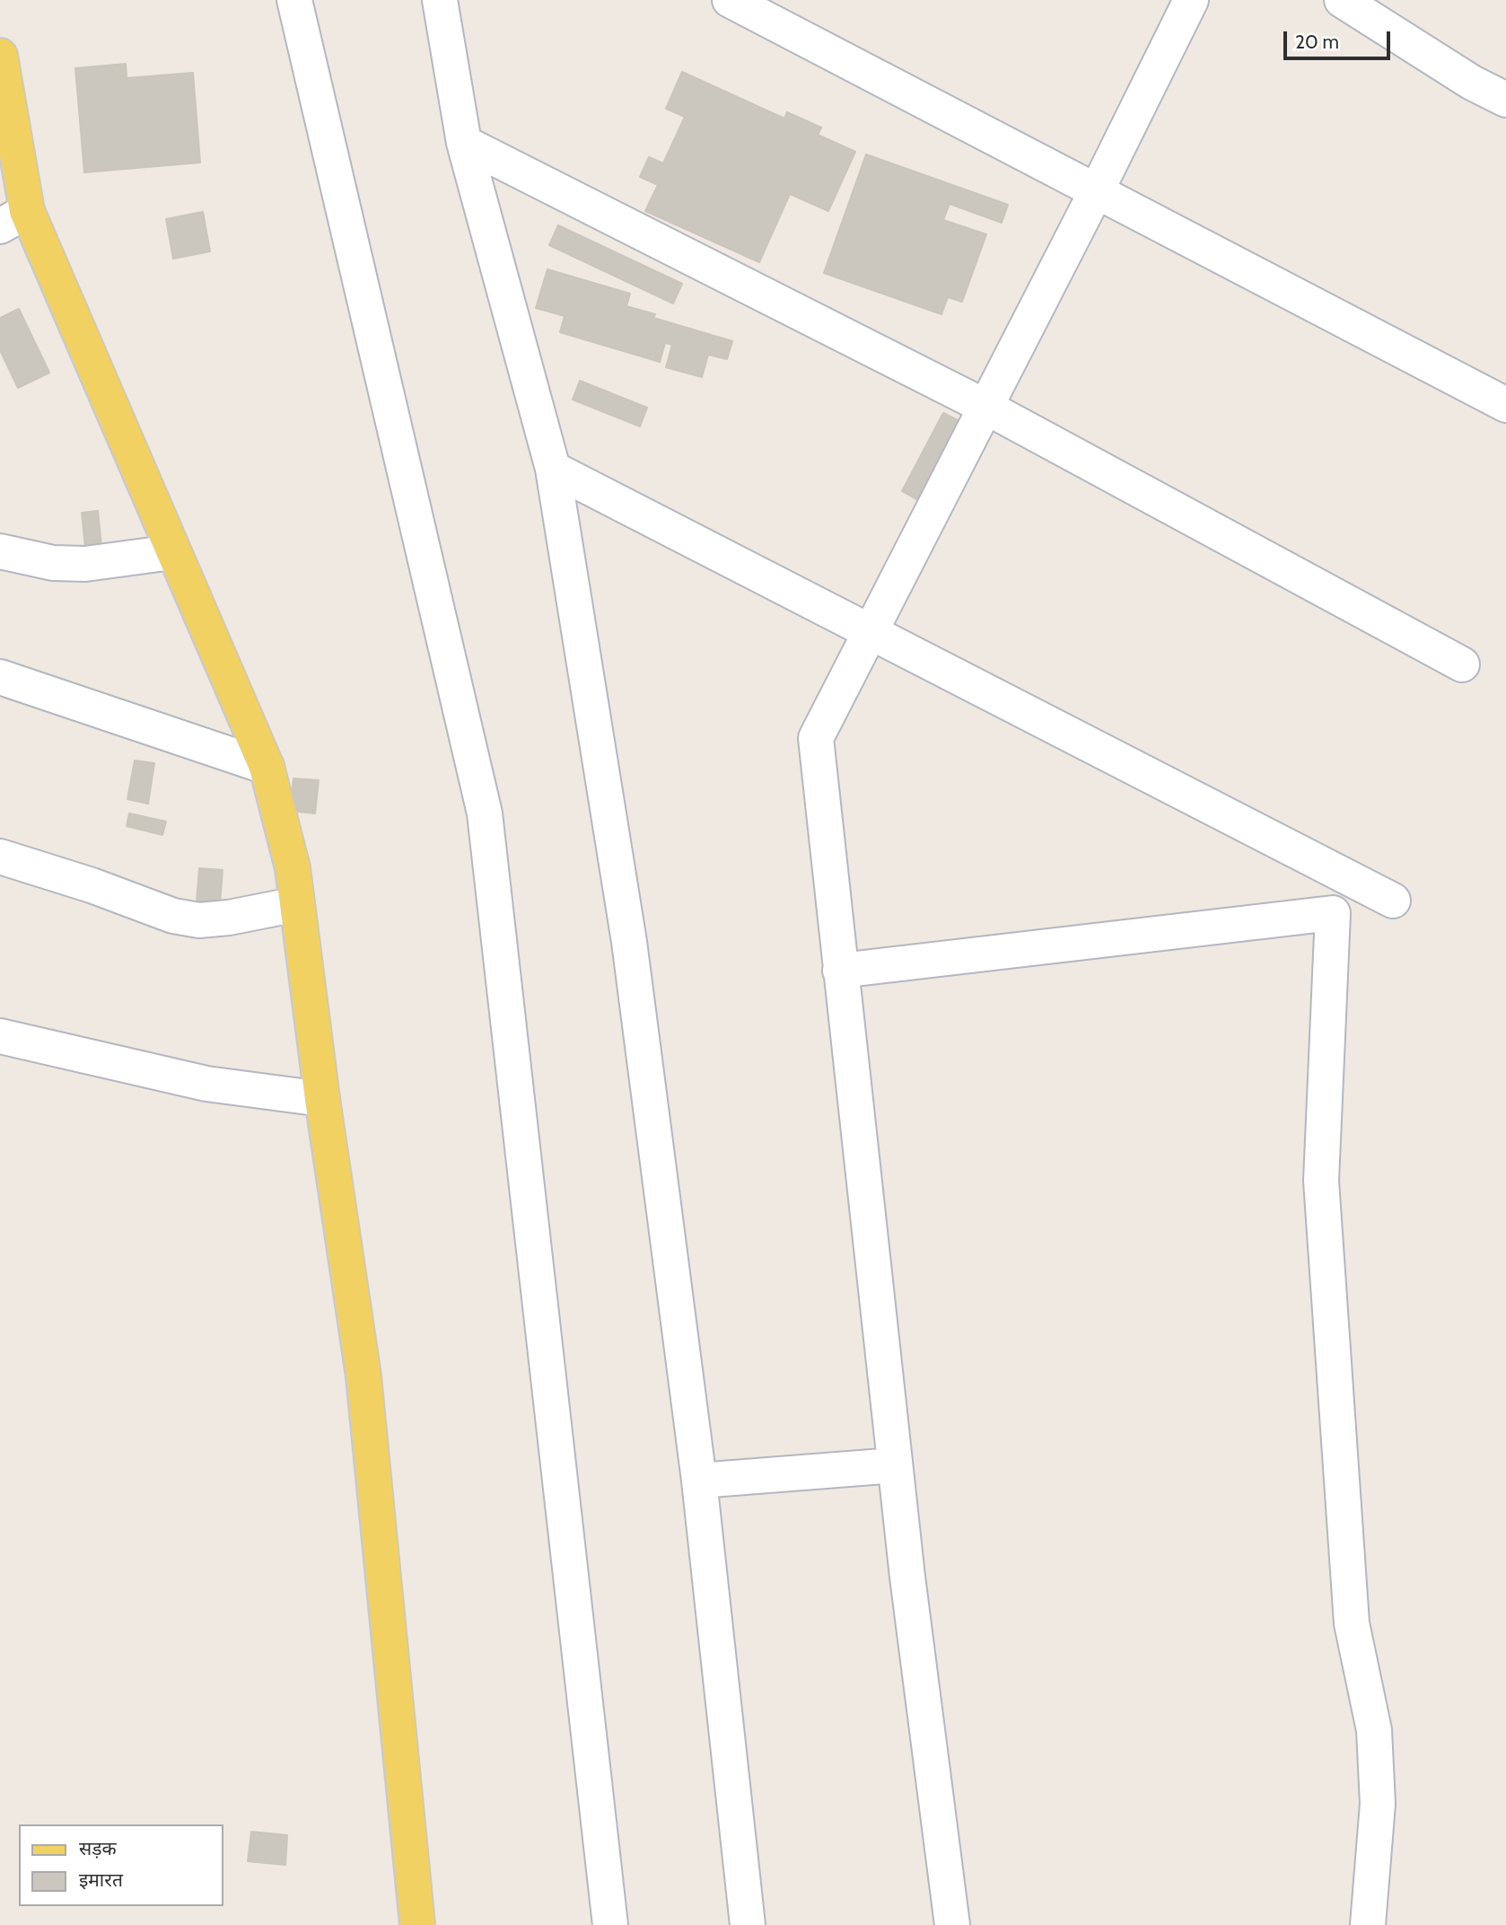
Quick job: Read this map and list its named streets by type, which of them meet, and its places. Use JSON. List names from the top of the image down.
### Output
{
  "legend": ["सड़क", "इमारत"],
  "scale_bar": "20 m"
}
